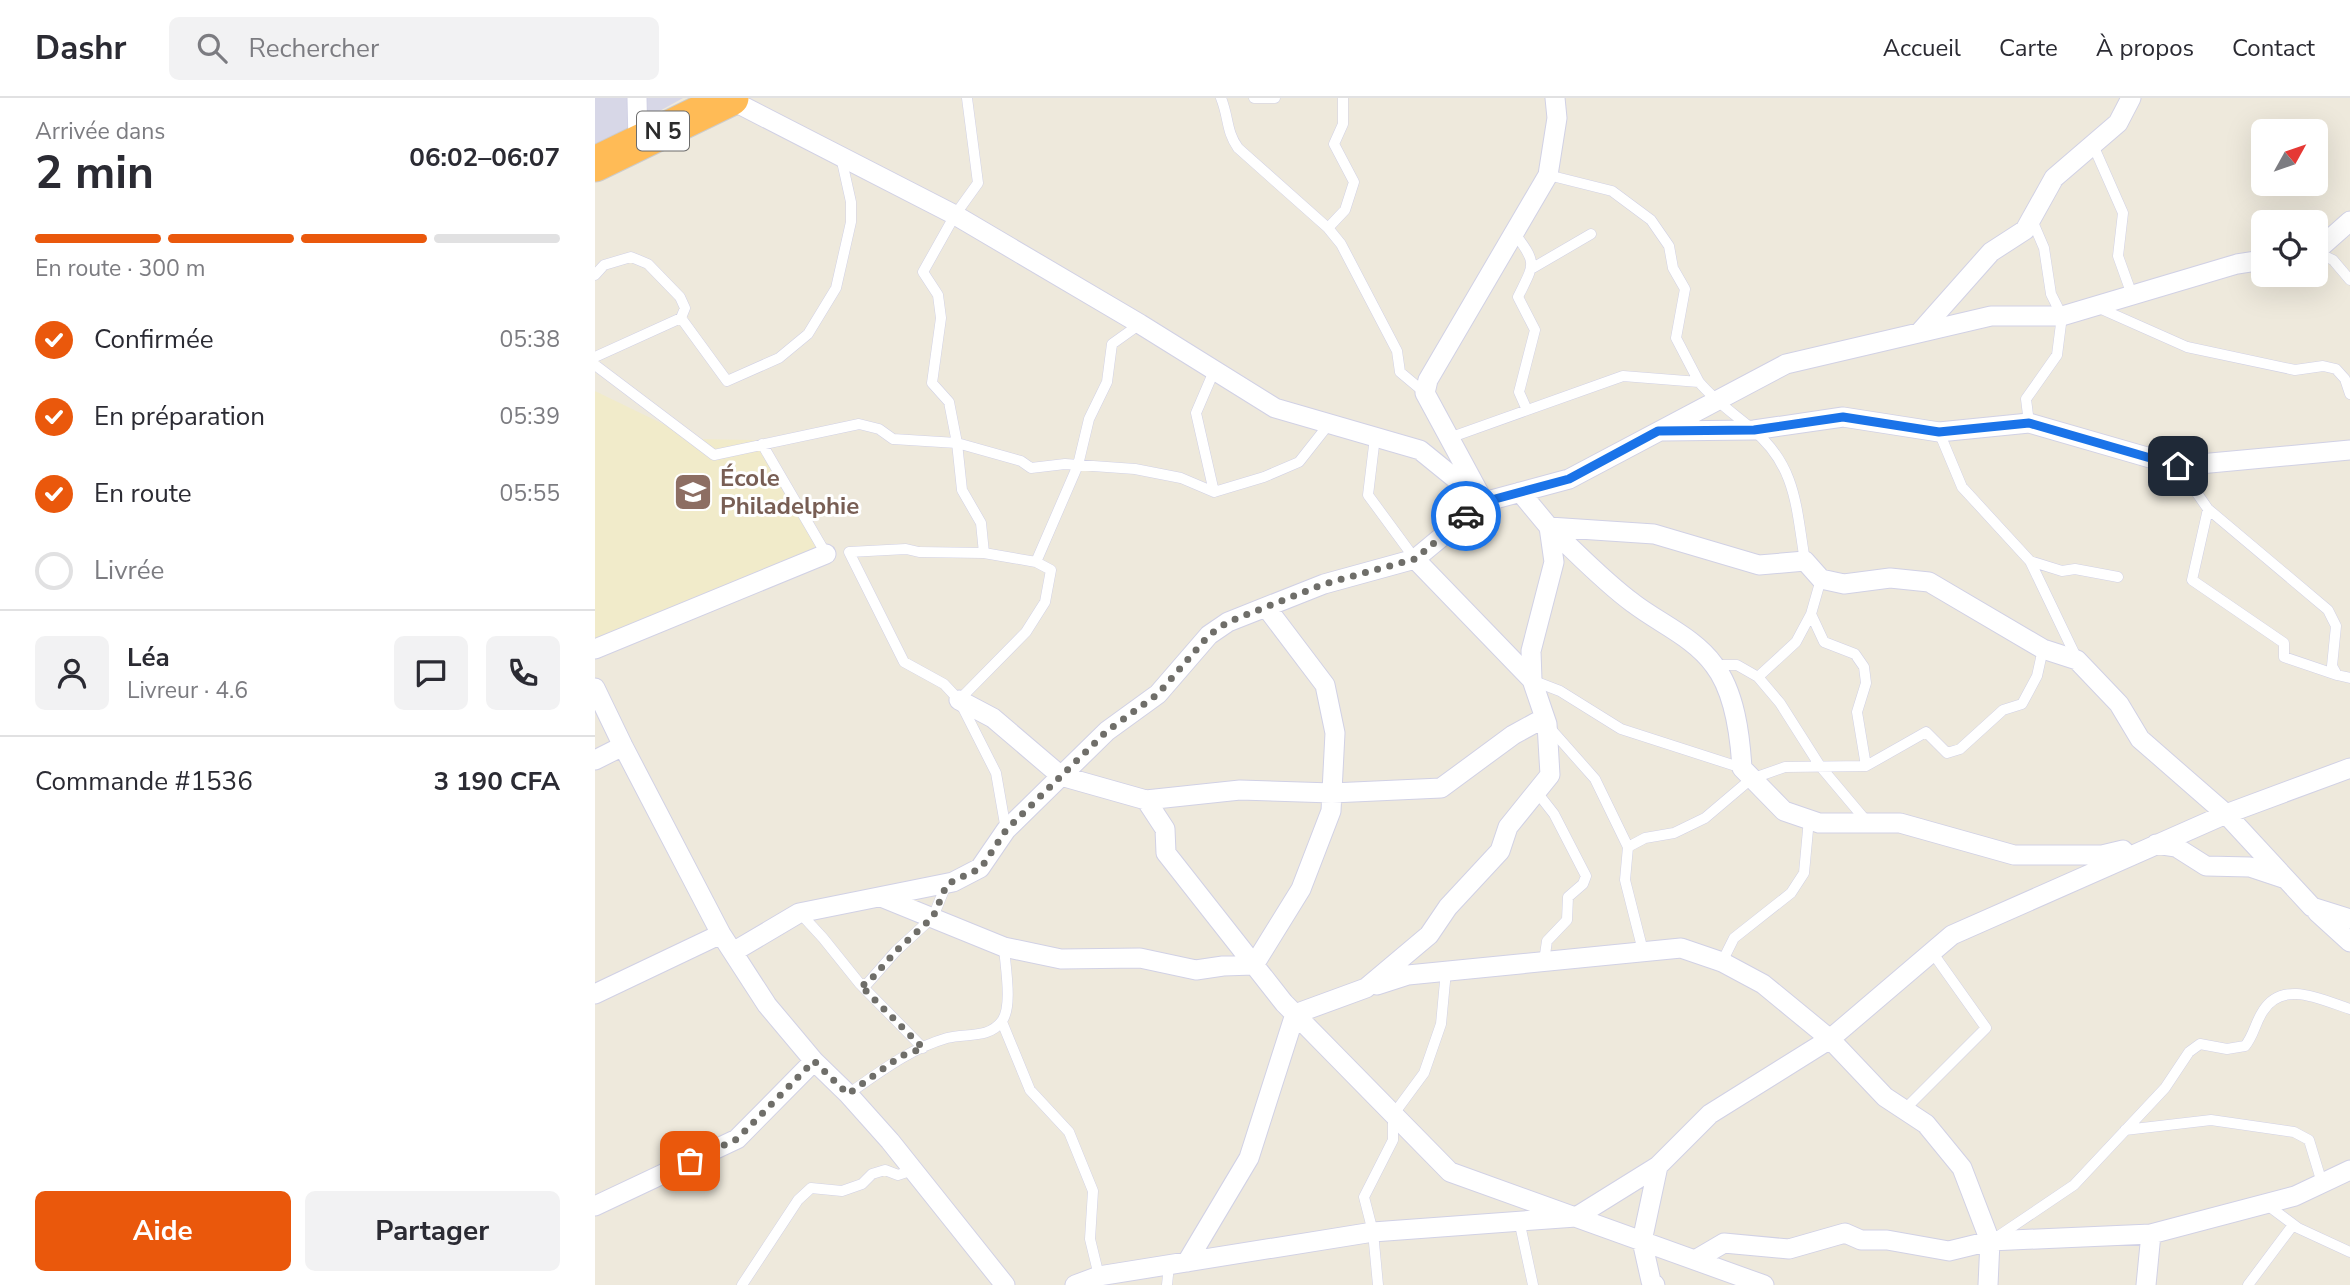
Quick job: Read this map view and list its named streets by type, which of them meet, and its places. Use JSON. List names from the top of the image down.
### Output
{
  "streets": {
    "highway": ["N 5"]
  },
  "places": {
    "school or university": ["École Philadelphie"]
  },
  "north": "top right",
  "page": {
    "header": "Dashr",
    "search": "Rechercher",
    "nav": [
      "Accueil",
      "Carte",
      "À propos",
      "Contact"
    ],
    "heading": ["2 min", "Arrivée dans", "06:02–06:07"],
    "panel": [
      "Léa",
      "Livreur · 4.6",
      "Commande #1536",
      "3 190 CFA"
    ],
    "bar": "En route · 300 m",
    "list": [
      ["Confirmée", "05:38"],
      ["En préparation", "05:39"],
      ["En route", "05:55"],
      "Livrée"
    ],
    "buttons": ["Aide", "Partager"]
  }
}
